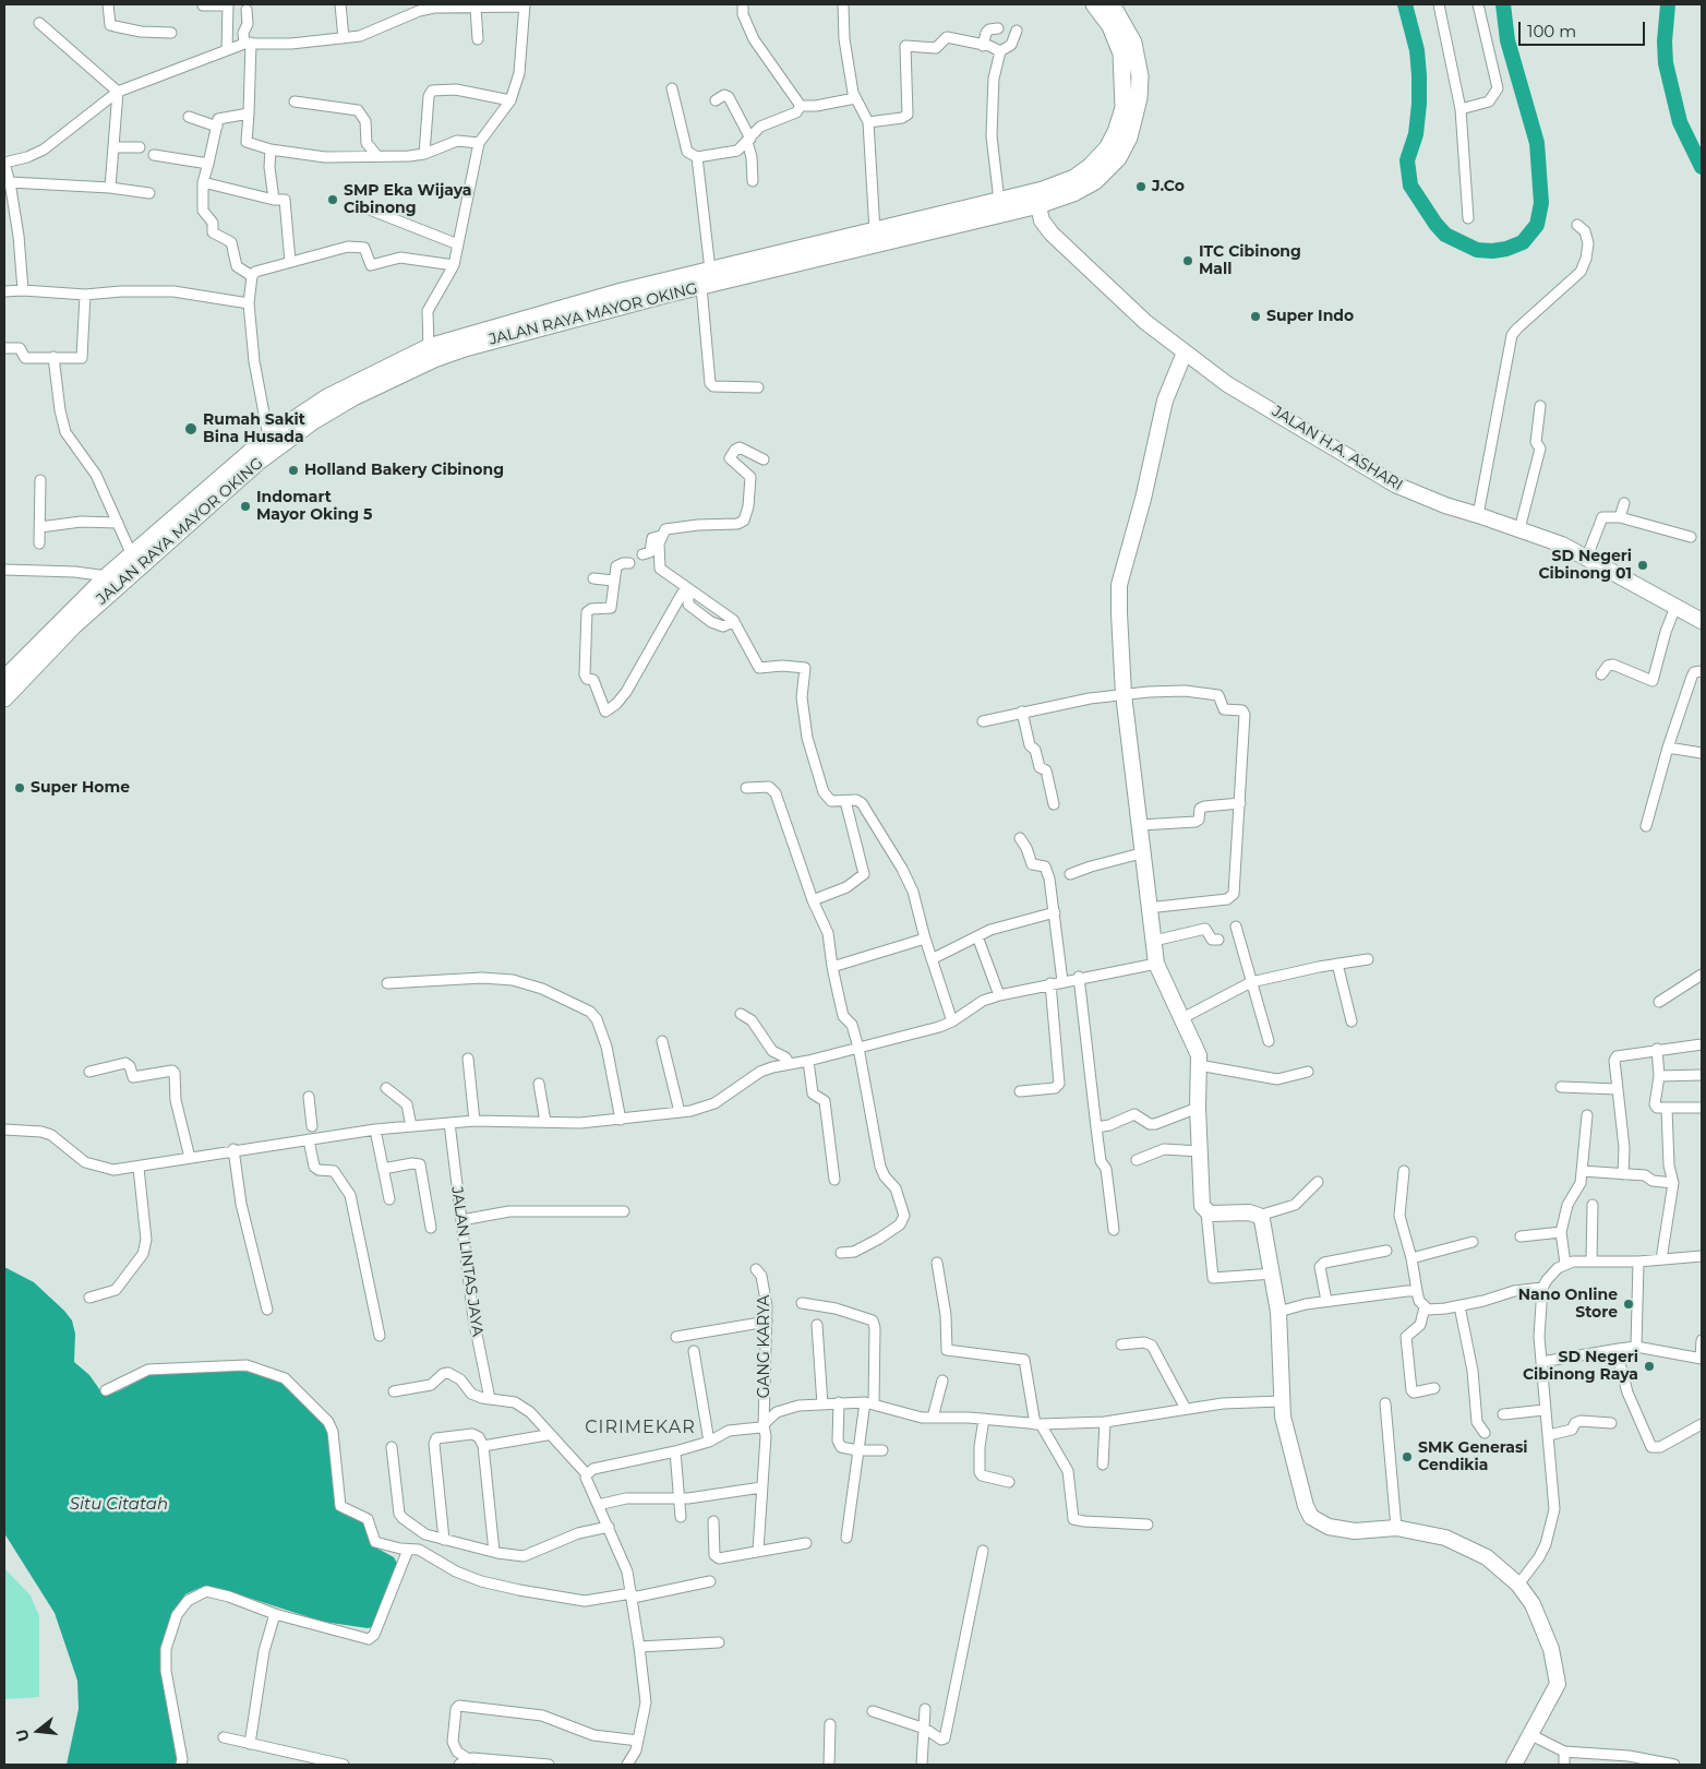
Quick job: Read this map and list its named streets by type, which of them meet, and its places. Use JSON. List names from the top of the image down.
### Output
{
  "streets": {
    "main road": ["JALAN RAYA MAYOR OKING"],
    "street": ["JALAN H.A. ASHARI", "JALAN LINTAS JAYA", "GANG KARYA"]
  },
  "crossings": [
    ["JALAN RAYA MAYOR OKING", "JALAN H.A. ASHARI"]
  ],
  "districts": ["CIRIMEKAR"],
  "water": ["Situ Citatah"],
  "places": [
    "J.Co",
    "SMP Eka Wijaya Cibinong",
    "ITC Cibinong Mall",
    "Super Indo",
    "Rumah Sakit Bina Husada",
    "Holland Bakery Cibinong",
    "Indomart Mayor Oking 5",
    "SD Negeri Cibinong 01",
    "Super Home",
    "Nano Online Store",
    "SD Negeri Cibinong Raya",
    "SMK Generasi Cendikia"
  ],
  "scale_bar": "100 m",
  "north": "left"
}
